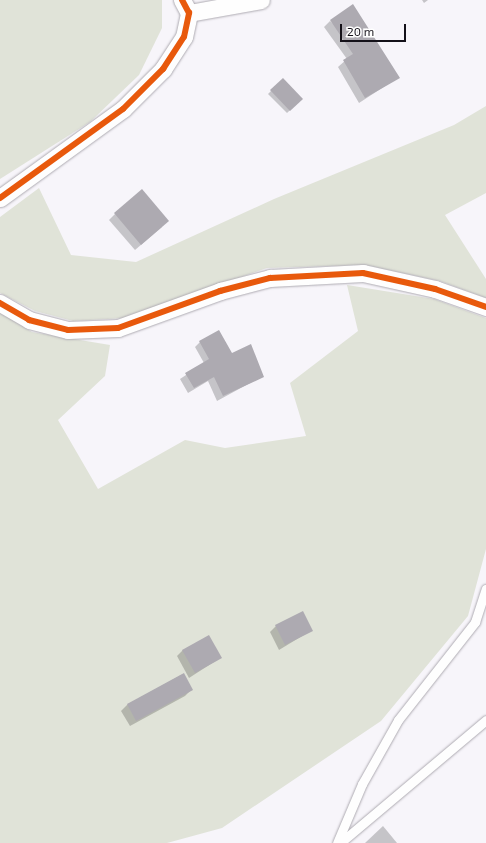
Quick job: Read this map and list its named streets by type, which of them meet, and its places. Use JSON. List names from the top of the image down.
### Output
{
  "scale_bar": "20 m"
}
